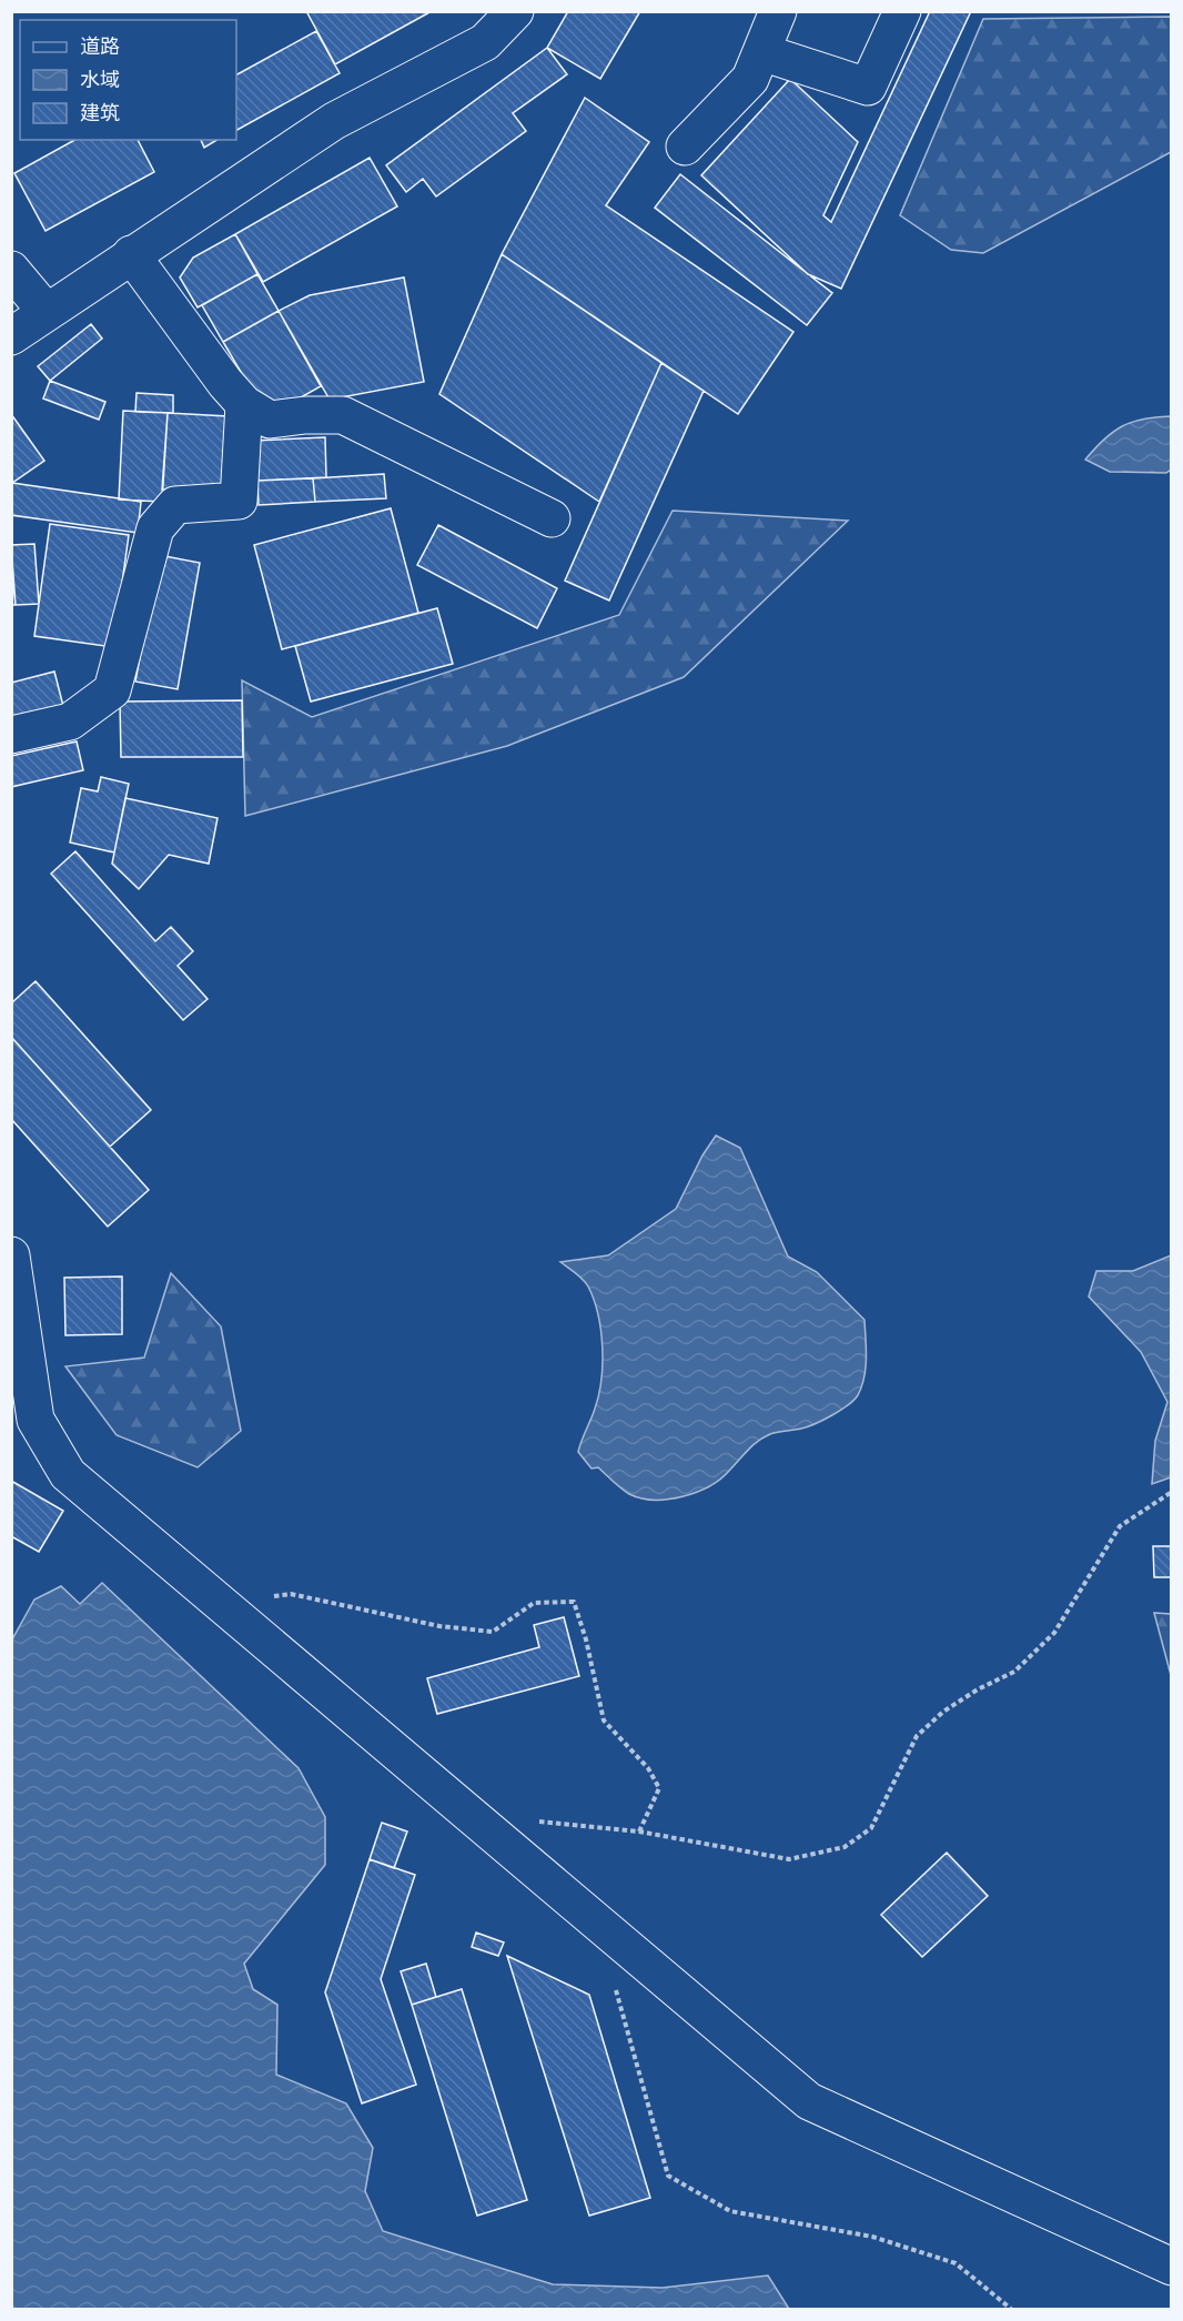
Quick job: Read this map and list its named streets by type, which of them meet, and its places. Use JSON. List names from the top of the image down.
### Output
{
  "legend": ["道路", "水域", "建筑"]
}
